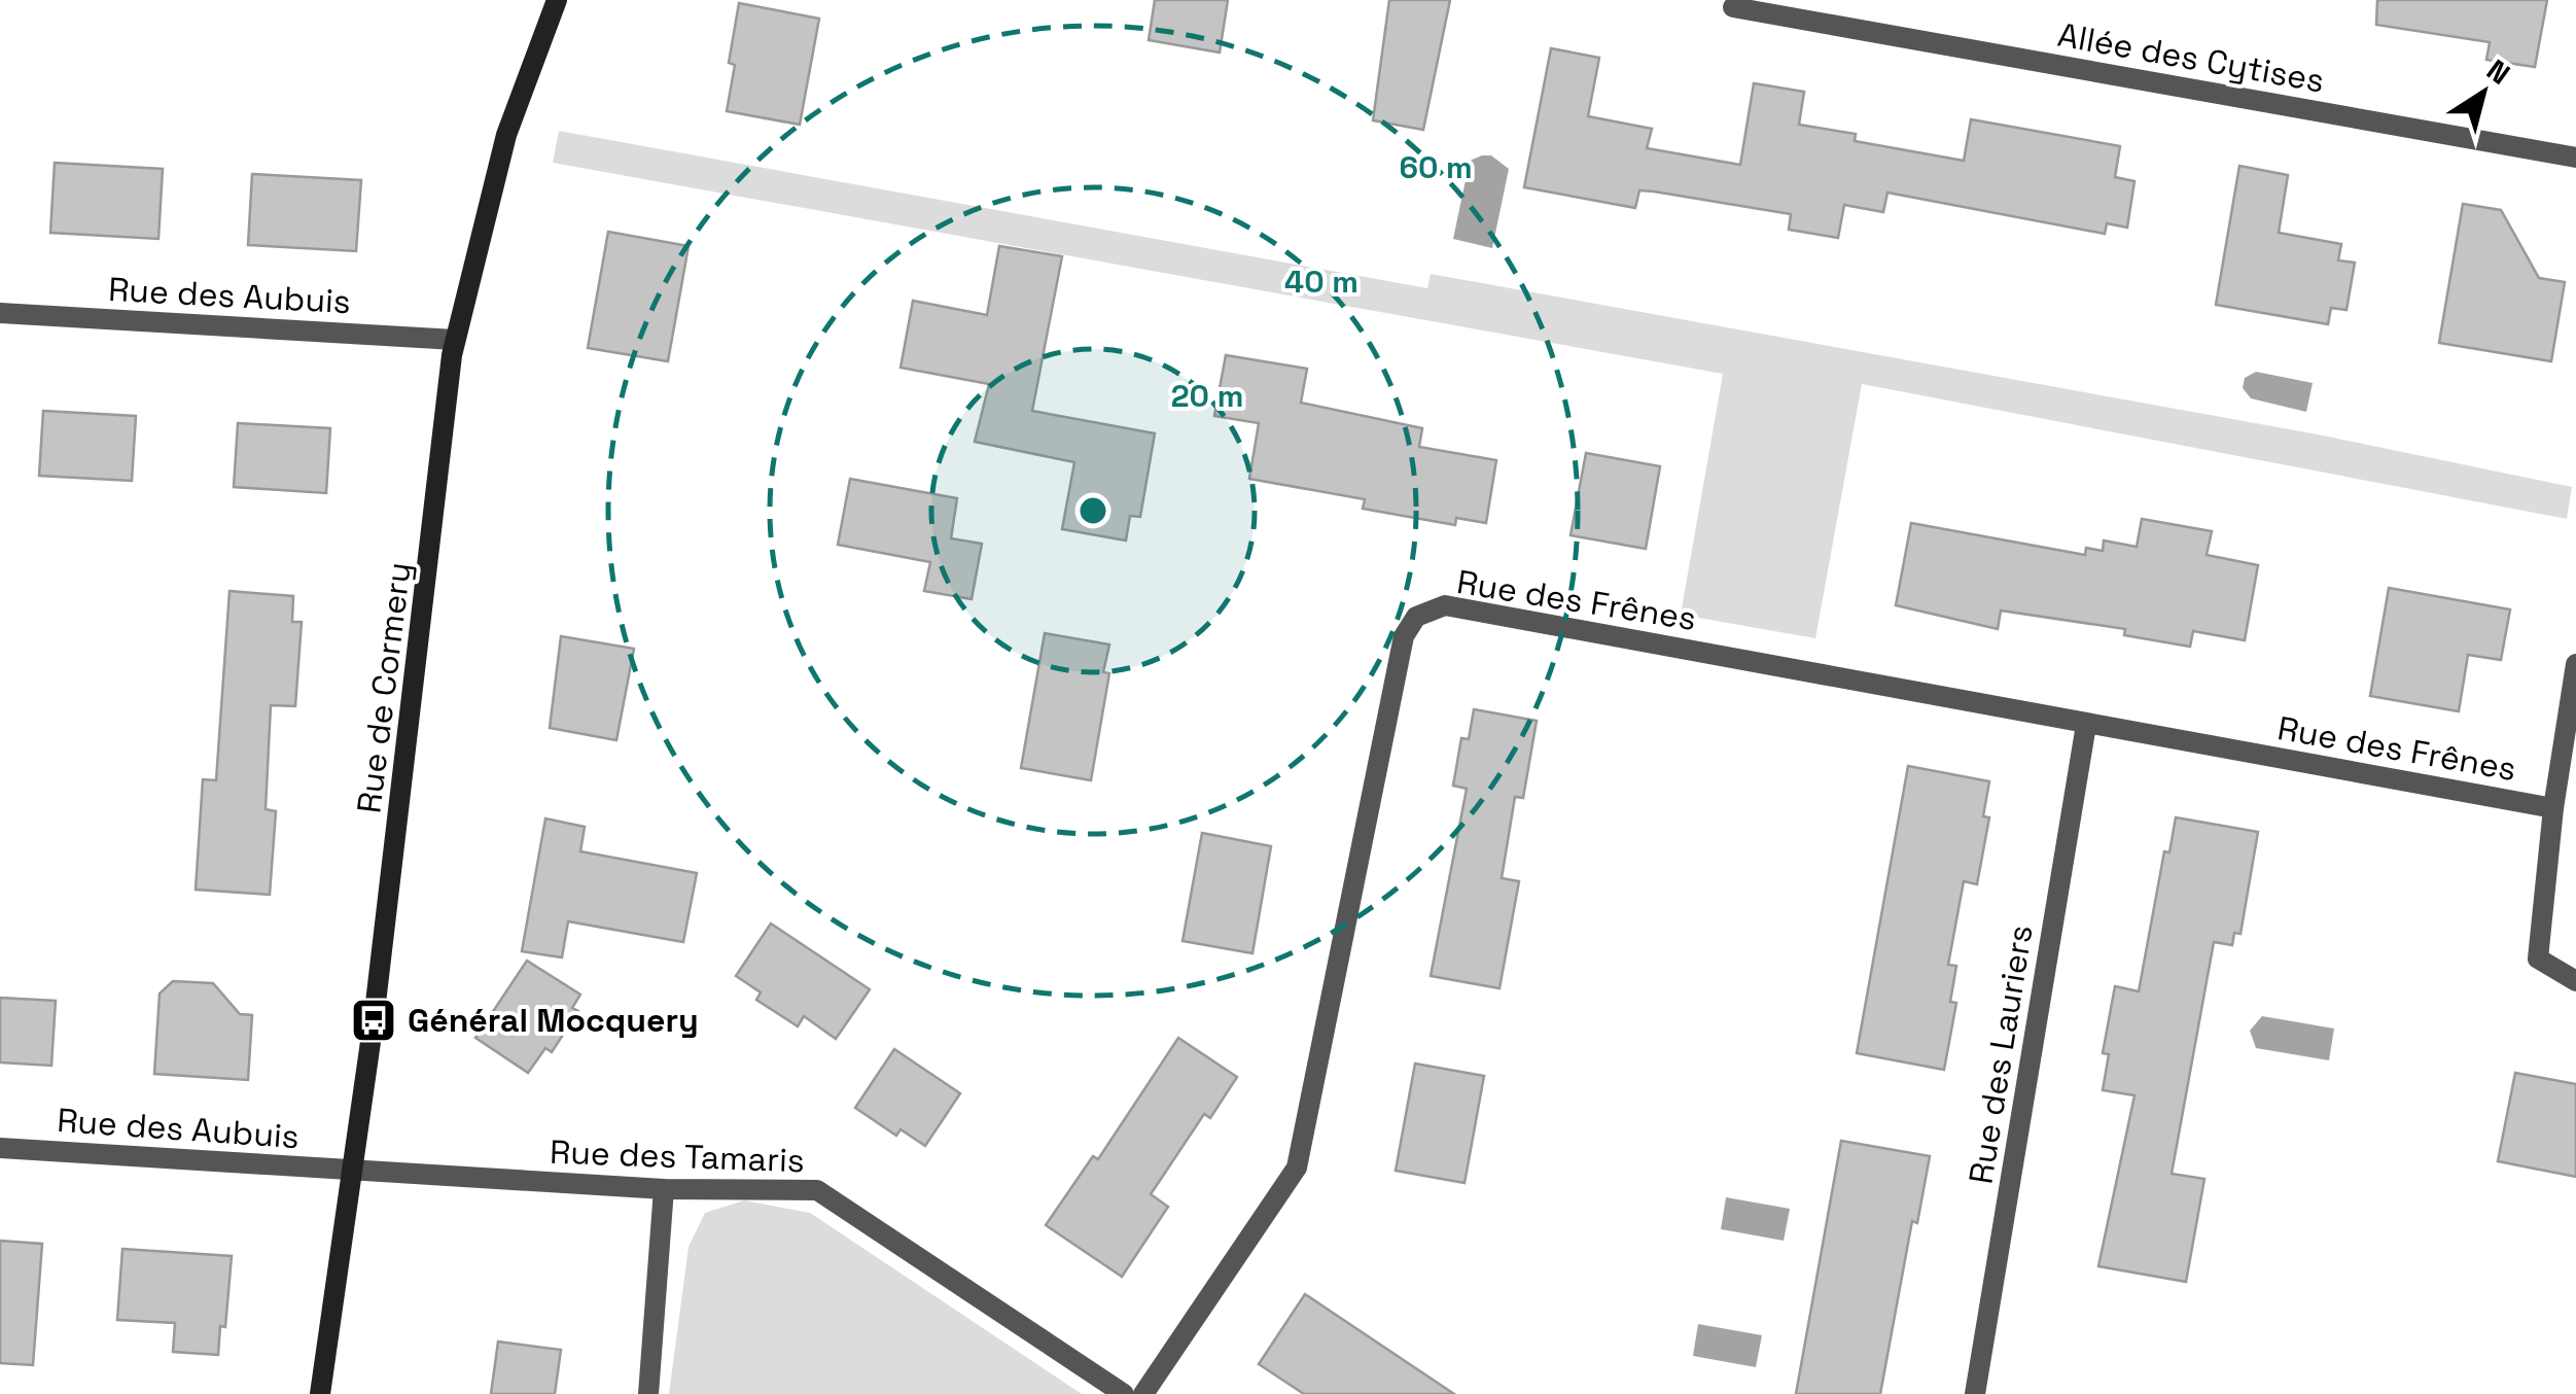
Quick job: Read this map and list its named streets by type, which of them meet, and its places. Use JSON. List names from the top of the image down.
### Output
{
  "streets": {
    "main road": ["Rue de Cormery"],
    "street": [
      "Allée des Cytises",
      "Rue des Aubuis",
      "Rue des Frênes",
      "Rue des Lauriers",
      "Rue des Tamaris"
    ]
  },
  "crossings": [
    ["Rue des Aubuis", "Rue de Cormery"],
    ["Rue des Aubuis", "Rue des Tamaris"],
    ["Rue des Frênes", "Rue des Lauriers"],
    ["Rue de Cormery", "Rue des Tamaris"]
  ],
  "places": {
    "bus stop": ["Général Mocquery"]
  },
  "north": "top right",
  "rings": ["60 m", "40 m", "20 m"]
}
